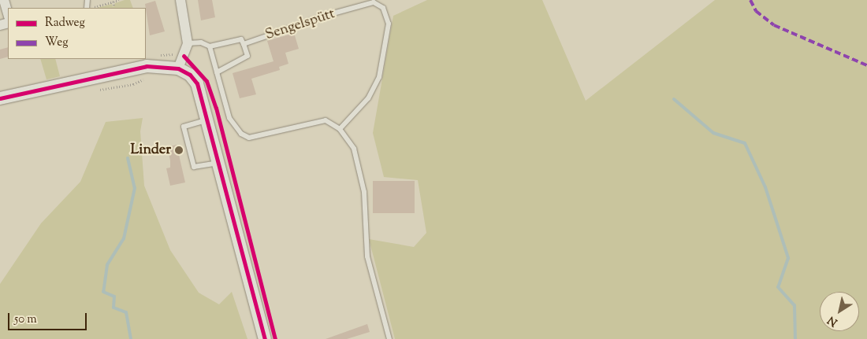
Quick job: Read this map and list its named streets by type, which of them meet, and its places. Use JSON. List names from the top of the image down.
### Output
{
  "streets": {
    "lane": ["Sengelspütt"]
  },
  "places": ["Linder"],
  "legend": ["Radweg", "Weg"],
  "scale_bar": "50 m",
  "north": "bottom left"
}
